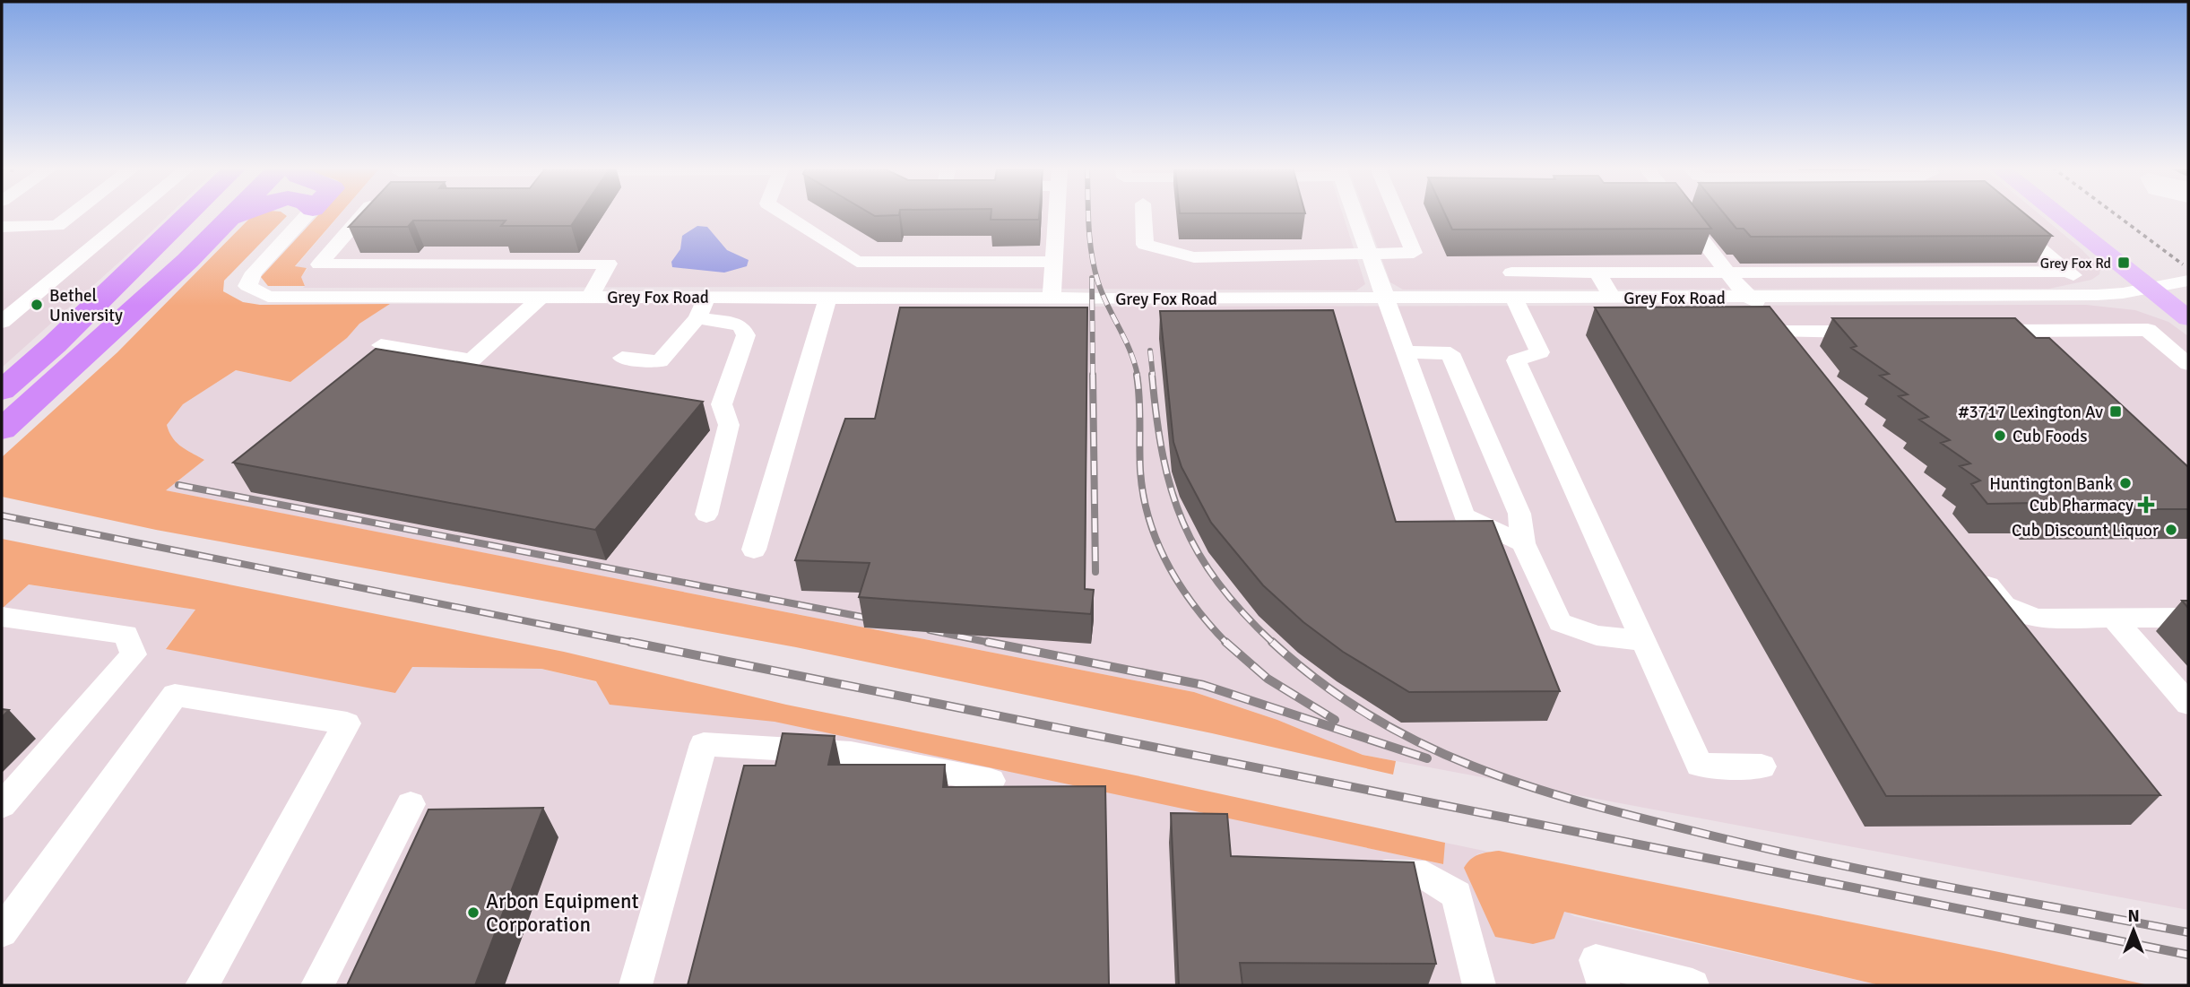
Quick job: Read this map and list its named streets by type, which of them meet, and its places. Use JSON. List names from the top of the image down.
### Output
{
  "streets": {
    "street": ["Grey Fox Road"]
  },
  "places": {
    "transit": ["Grey Fox Rd", "#3717 Lexington Av"],
    "other": [
      "Bethel University",
      "Cub Foods",
      "Huntington Bank",
      "Cub Discount Liquor",
      "Arbon Equipment Corporation"
    ],
    "health": ["Cub Pharmacy"]
  },
  "north": "top"
}
